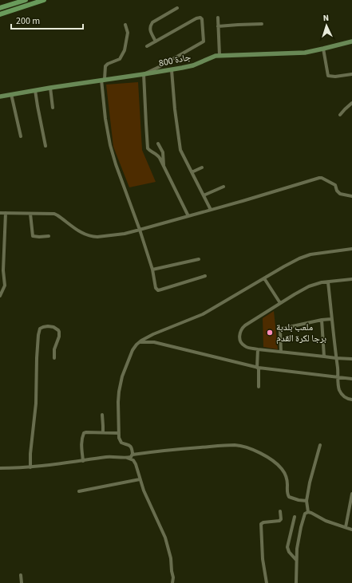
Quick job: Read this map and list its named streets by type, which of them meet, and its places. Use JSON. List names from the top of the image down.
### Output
{
  "streets": {
    "main road": ["جادة 800"]
  },
  "places": ["ملعب بلدبة برجا لكرة القدم"],
  "scale_bar": "200 m",
  "north": "top"
}
